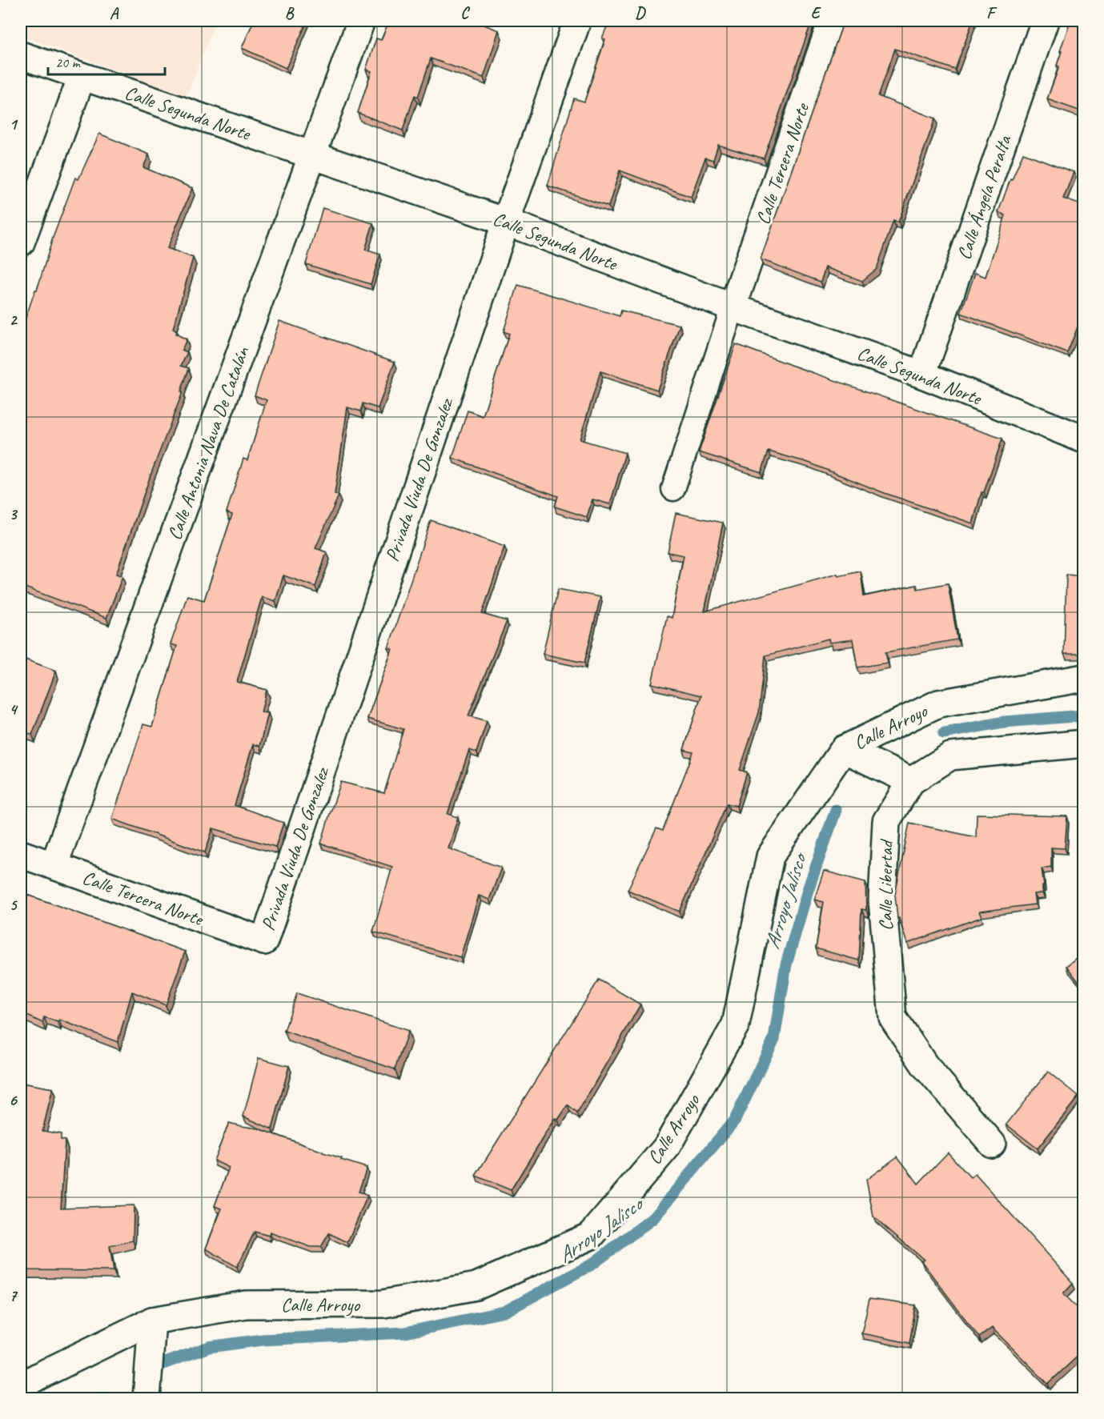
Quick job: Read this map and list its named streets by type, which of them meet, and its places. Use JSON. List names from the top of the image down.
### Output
{
  "streets": {
    "street": [
      "Calle Segunda Norte",
      "Calle Tercera Norte",
      "Calle Ángela Peralta",
      "Calle Antonia Nava De Catalán",
      "Privada Viuda De Gonzalez",
      "Calle Arroyo",
      "Calle Libertad"
    ]
  },
  "crossings": [
    ["Calle Segunda Norte", "Calle Tercera Norte"],
    ["Calle Segunda Norte", "Calle Ángela Peralta"],
    ["Calle Segunda Norte", "Calle Antonia Nava De Catalán"],
    ["Calle Segunda Norte", "Privada Viuda De Gonzalez"],
    ["Calle Tercera Norte", "Calle Antonia Nava De Catalán"],
    ["Calle Tercera Norte", "Privada Viuda De Gonzalez"]
  ],
  "water": ["Arroyo Jalisco"],
  "scale_bar": "20 m",
  "grid": {
    "columns": [
      "A",
      "B",
      "C",
      "D",
      "E",
      "F"
    ],
    "rows": [
      "1",
      "2",
      "3",
      "4",
      "5",
      "6",
      "7"
    ]
  }
}
